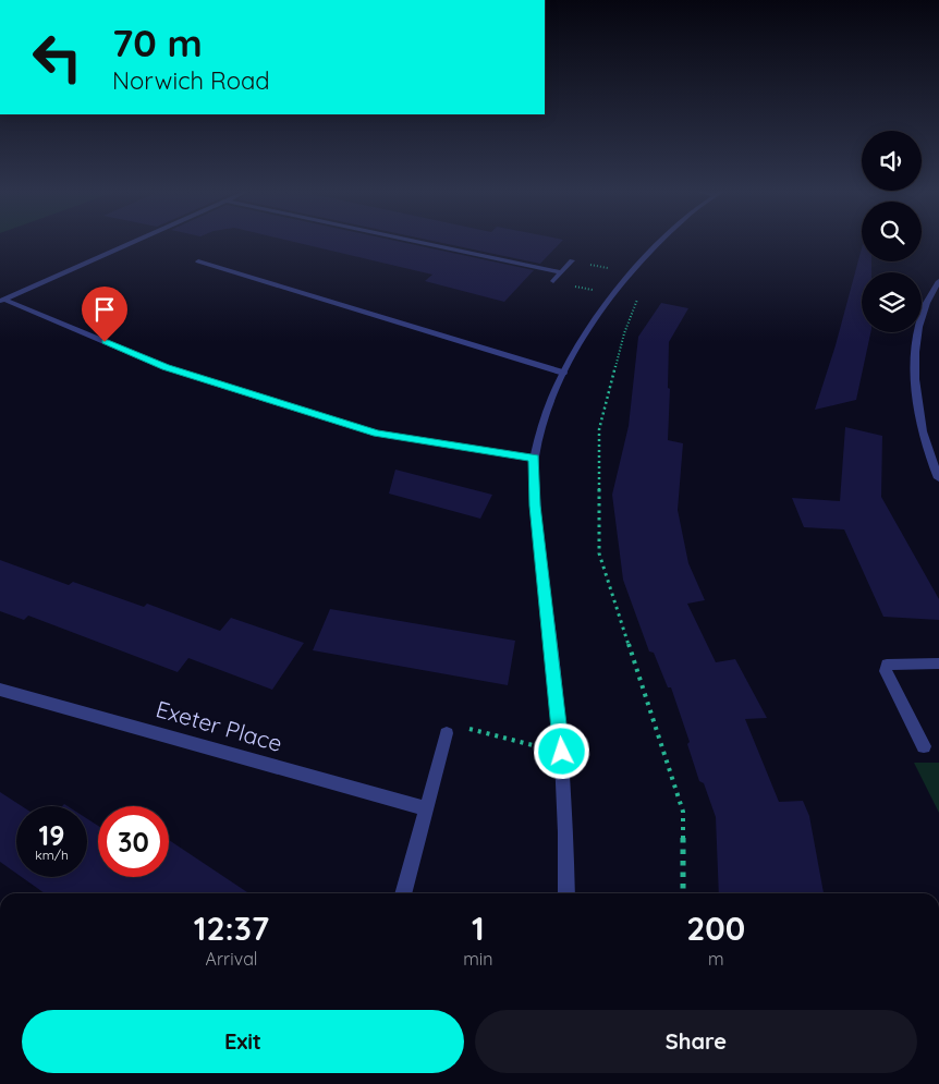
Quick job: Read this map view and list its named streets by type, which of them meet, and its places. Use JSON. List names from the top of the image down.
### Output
{
  "streets": {
    "street": ["Exeter Place"]
  },
  "page": {
    "turn": ["70 m", "Norwich Road"],
    "speed": "19 km/h",
    "limit": "30",
    "eta": [
      "12:37",
      "Arrival",
      "1",
      "min",
      "200",
      "m"
    ],
    "buttons": ["Exit", "Share"]
  }
}
